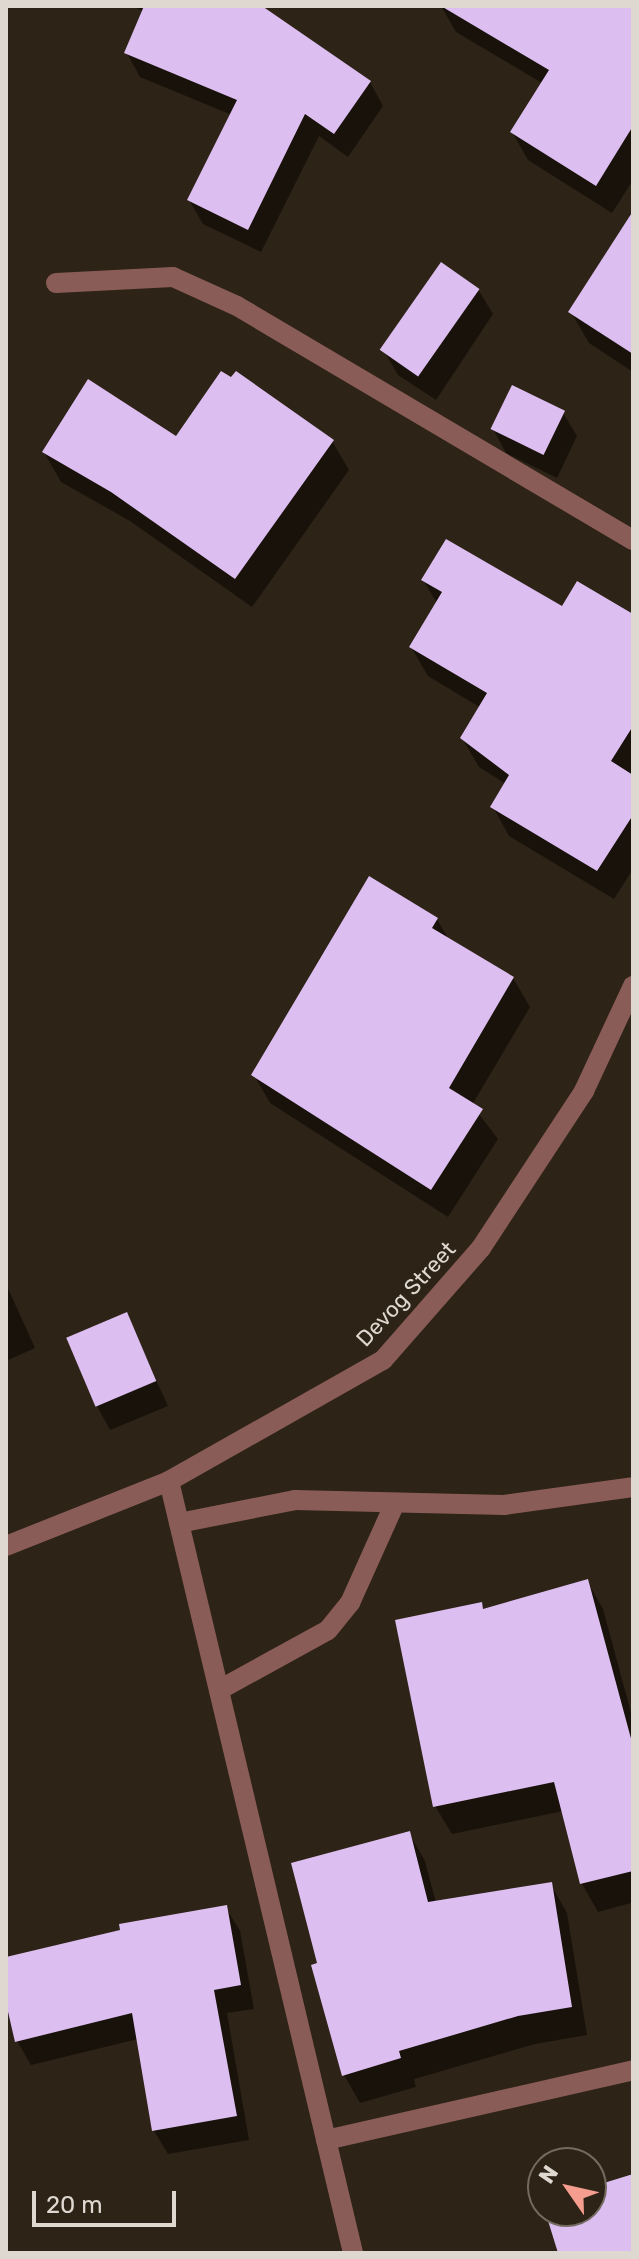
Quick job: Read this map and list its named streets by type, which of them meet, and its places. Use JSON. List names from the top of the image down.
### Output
{
  "streets": {
    "street": ["Devog Street"]
  },
  "scale_bar": "20 m",
  "north": "top left"
}
